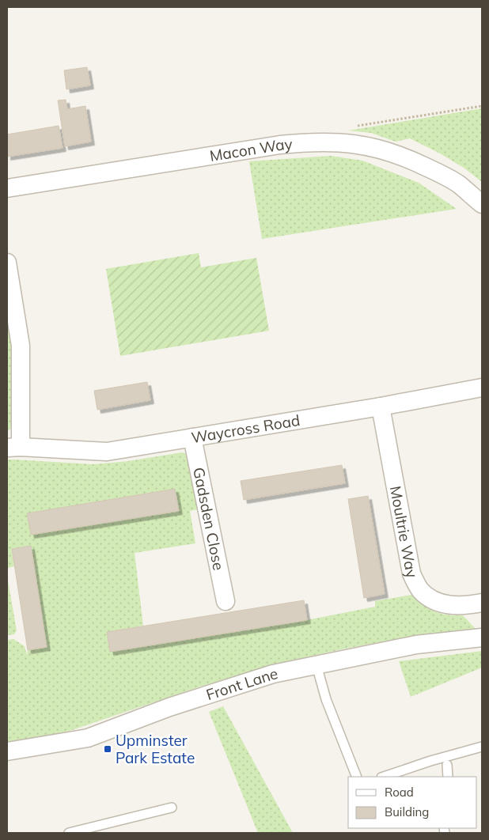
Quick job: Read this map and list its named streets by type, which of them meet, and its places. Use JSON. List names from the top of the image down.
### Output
{
  "streets": {
    "street": [
      "Macon Way",
      "Waycross Road",
      "Gadsden Close",
      "Moultrie Way",
      "Front Lane"
    ]
  },
  "crossings": [
    ["Waycross Road", "Gadsden Close"],
    ["Waycross Road", "Moultrie Way"]
  ],
  "places": {
    "transit": ["Upminster Park Estate"]
  },
  "legend": ["Road", "Building"]
}
